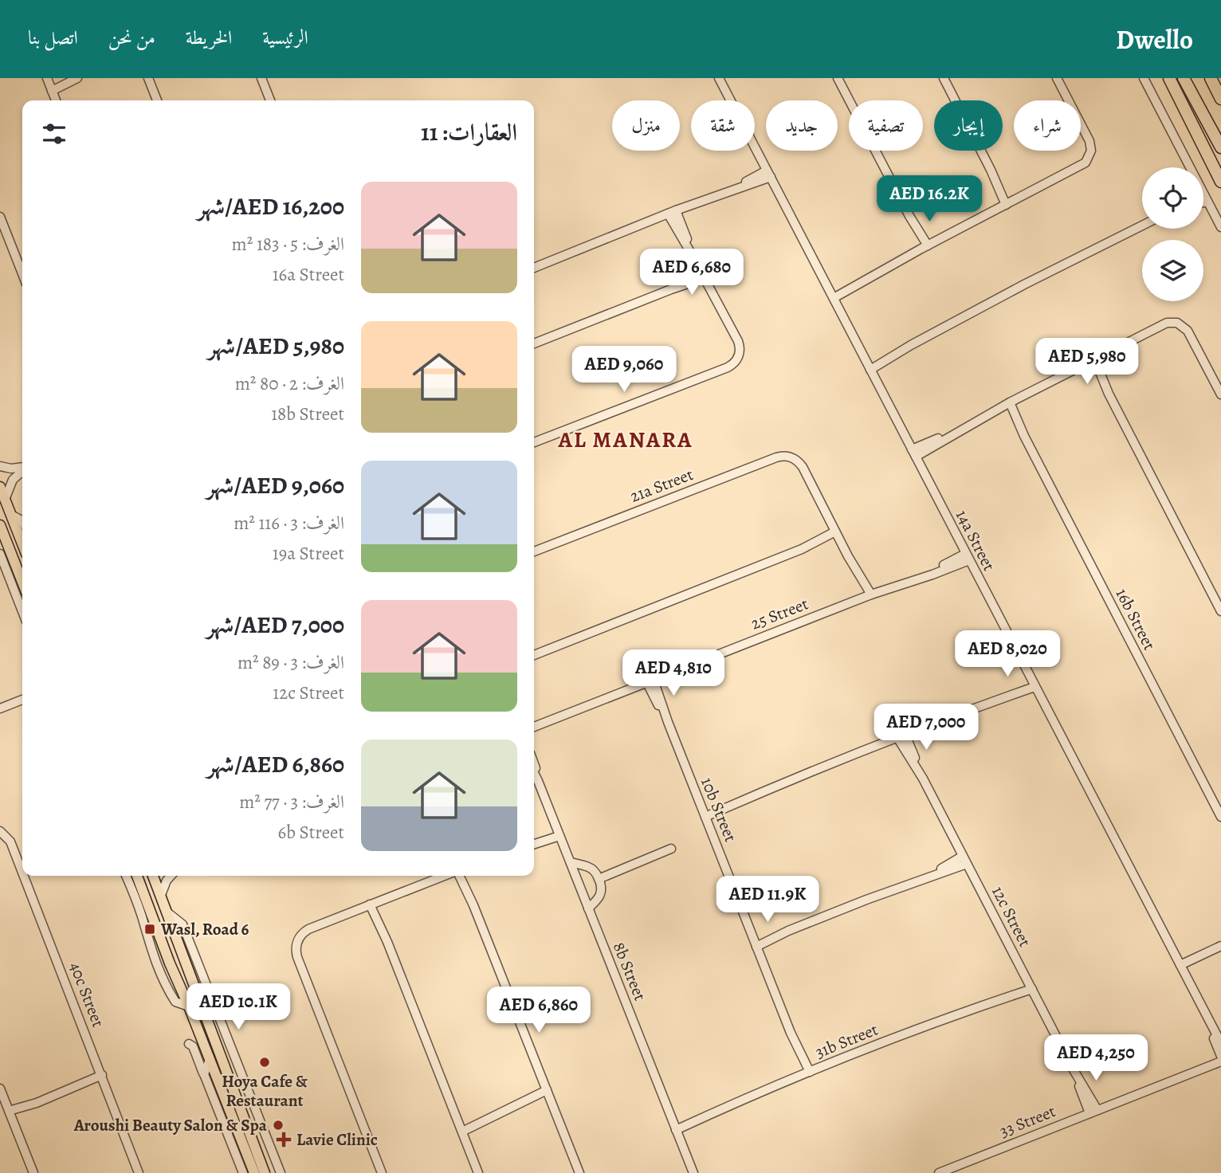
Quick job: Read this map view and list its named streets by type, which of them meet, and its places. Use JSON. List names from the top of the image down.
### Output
{
  "streets": {
    "street": [
      "21a Street",
      "14a Street",
      "25 Street",
      "16b Street",
      "10b Street",
      "12c Street",
      "8b Street",
      "40c Street",
      "31b Street",
      "33 Street"
    ]
  },
  "crossings": [
    ["14a Street", "25 Street"],
    ["25 Street", "10b Street"],
    ["10b Street", "31b Street"],
    ["12c Street", "31b Street"],
    ["12c Street", "33 Street"],
    ["8b Street", "31b Street"]
  ],
  "districts": ["AL MANARA"],
  "places": {
    "transit": ["Wasl, Road 6"],
    "other": ["Hoya Cafe & Restaurant", "Aroushi Beauty Salon & Spa"],
    "health": ["Lavie Clinic"]
  },
  "page": {
    "header": "Dwello",
    "nav": [
      "الرئيسية",
      "الخريطة",
      "من نحن",
      "اتصل بنا"
    ],
    "chip": [
      "شراء",
      "إيجار",
      "تصفية",
      "جديد",
      "شقة",
      "منزل"
    ],
    "heading": "العقارات: 11",
    "list": [
      {
        "name": "AED 16,200/شهر",
        "note": "الغرف: 5 · 183 m² · 16a Street"
      },
      {
        "name": "AED 5,980/شهر",
        "note": "الغرف: 2 · 80 m² · 18b Street"
      },
      {
        "name": "AED 9,060/شهر",
        "note": "الغرف: 3 · 116 m² · 19a Street"
      },
      {
        "name": "AED 7,000/شهر",
        "note": "الغرف: 3 · 89 m² · 12c Street"
      },
      {
        "name": "AED 6,860/شهر",
        "note": "الغرف: 3 · 77 m² · 6b Street"
      }
    ],
    "price": [
      "AED 16.2K",
      "AED 6,680",
      "AED 5,980",
      "AED 9,060",
      "AED 8,020",
      "AED 4,810",
      "AED 7,000",
      "AED 11.9K",
      "AED 10.1K",
      "AED 6,860",
      "AED 4,250"
    ]
  }
}
